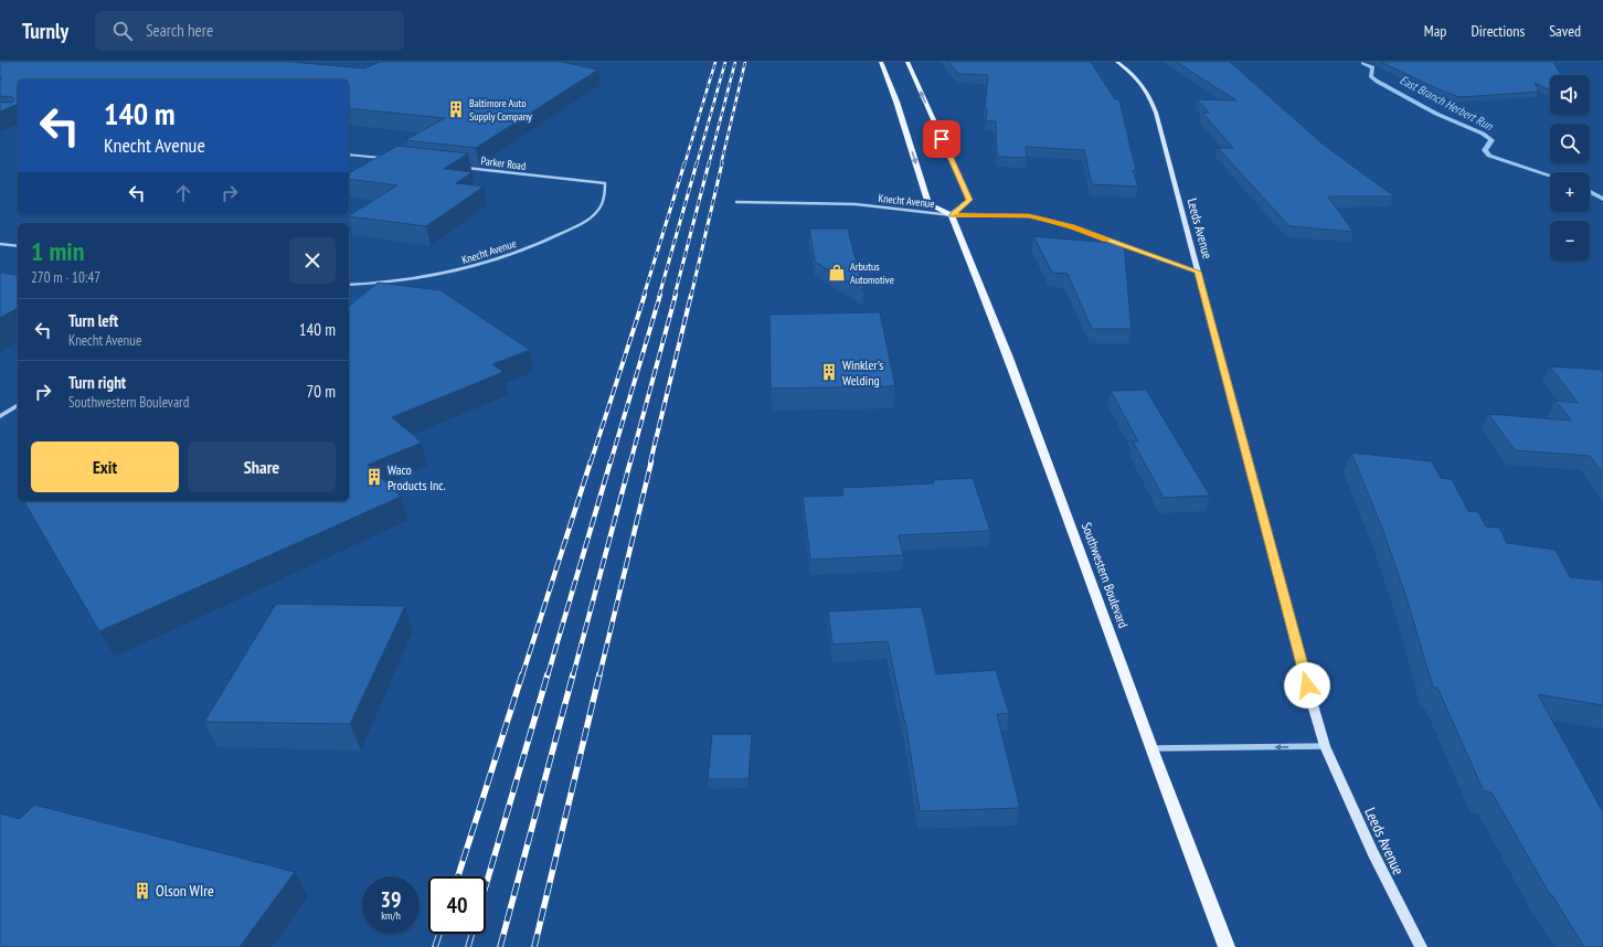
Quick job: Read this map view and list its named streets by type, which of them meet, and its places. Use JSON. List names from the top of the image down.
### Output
{
  "streets": {
    "main road": ["Southwestern Boulevard"],
    "street": ["Parker Road", "Knecht Avenue", "Leeds Avenue"]
  },
  "crossings": [
    ["Parker Road", "Knecht Avenue"],
    ["Knecht Avenue", "Leeds Avenue"],
    ["Knecht Avenue", "Southwestern Boulevard"]
  ],
  "water": ["East Branch Herbert Run"],
  "places": {
    "building": [
      "Baltimore Auto Supply Company",
      "Winkler's Welding",
      "Waco Products Inc.",
      "Olson WIre"
    ],
    "shop": ["Arbutus Automotive"]
  },
  "page": {
    "header": "Turnly",
    "search": "Search here",
    "nav": ["Map", "Directions", "Saved"],
    "map_buttons": ["+", "−"],
    "turn": ["140 m", "Knecht Avenue"],
    "heading": ["1 min", "270 m · 10:47"],
    "list": [
      {
        "name": "Turn left",
        "note": "Knecht Avenue",
        "value": "140 m"
      },
      {
        "name": "Turn right",
        "note": "Southwestern Boulevard",
        "value": "70 m"
      }
    ],
    "buttons": ["Exit", "Share"],
    "speed": "39 km/h",
    "limit": "40"
  }
}
